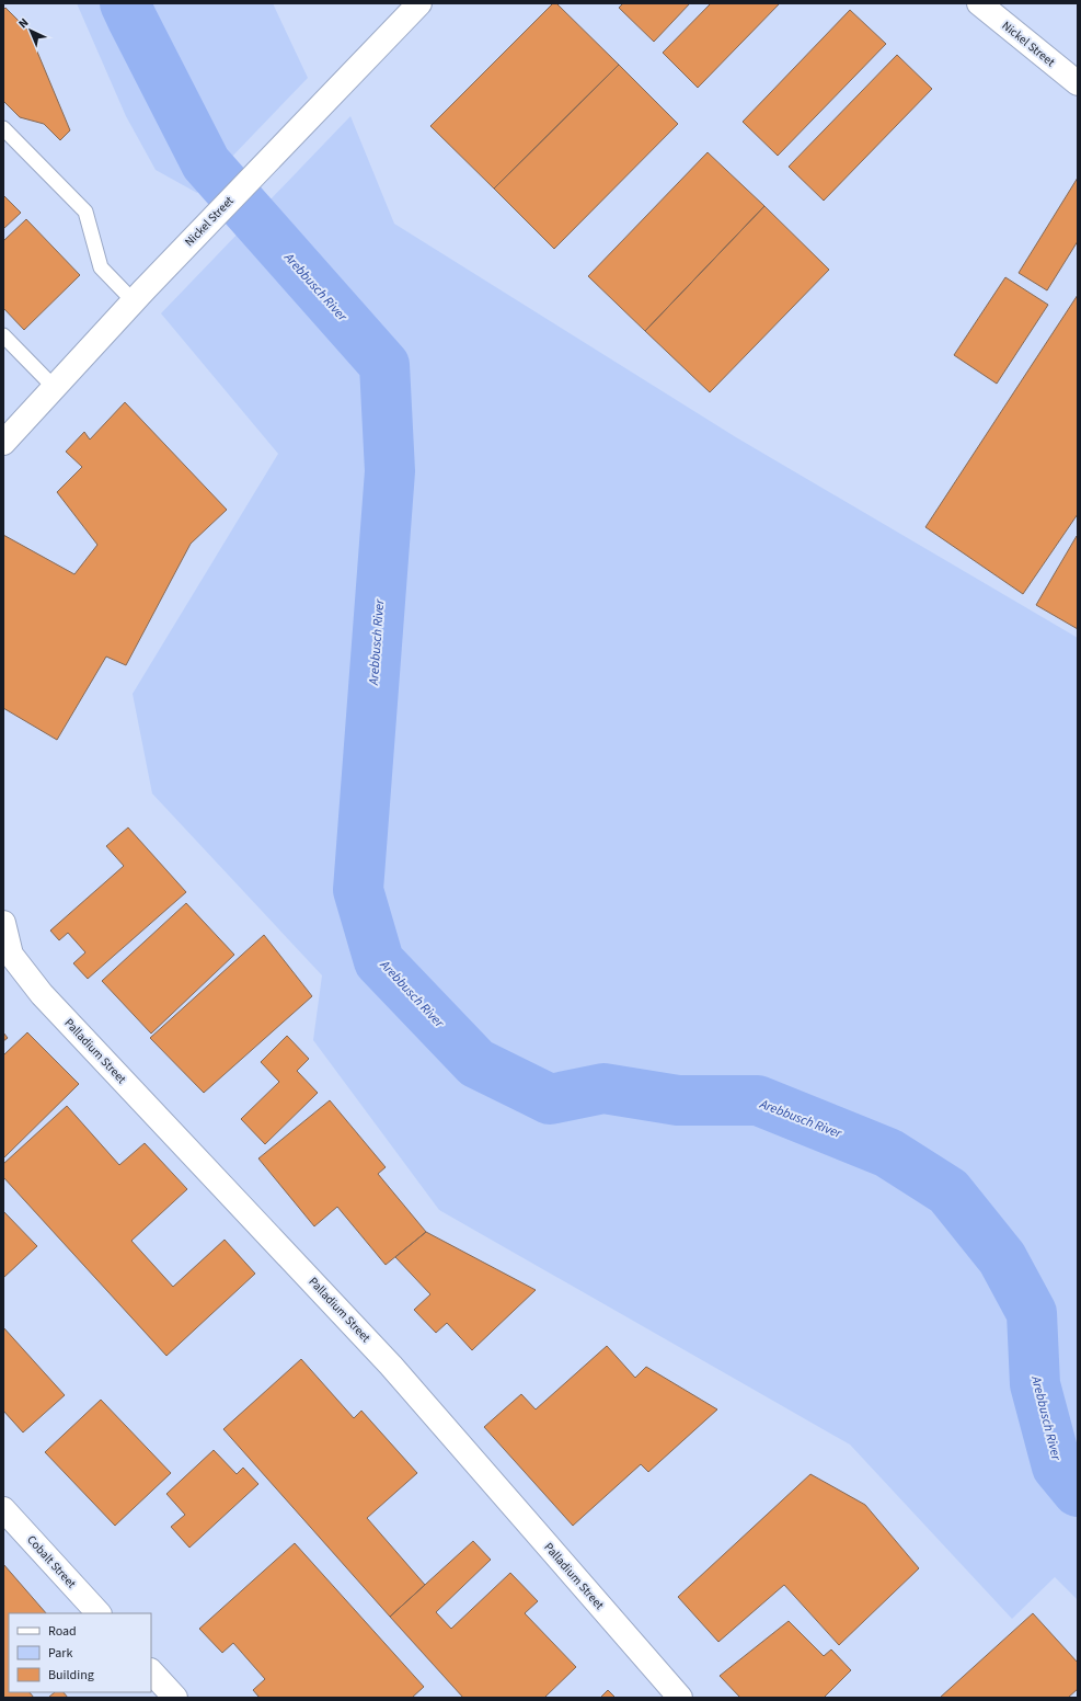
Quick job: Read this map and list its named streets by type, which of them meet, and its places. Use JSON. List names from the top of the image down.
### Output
{
  "streets": {
    "street": ["Nickel Street", "Palladium Street", "Cobalt Street"]
  },
  "water": ["Arebbusch River"],
  "legend": ["Road", "Park", "Building"],
  "north": "top left"
}
